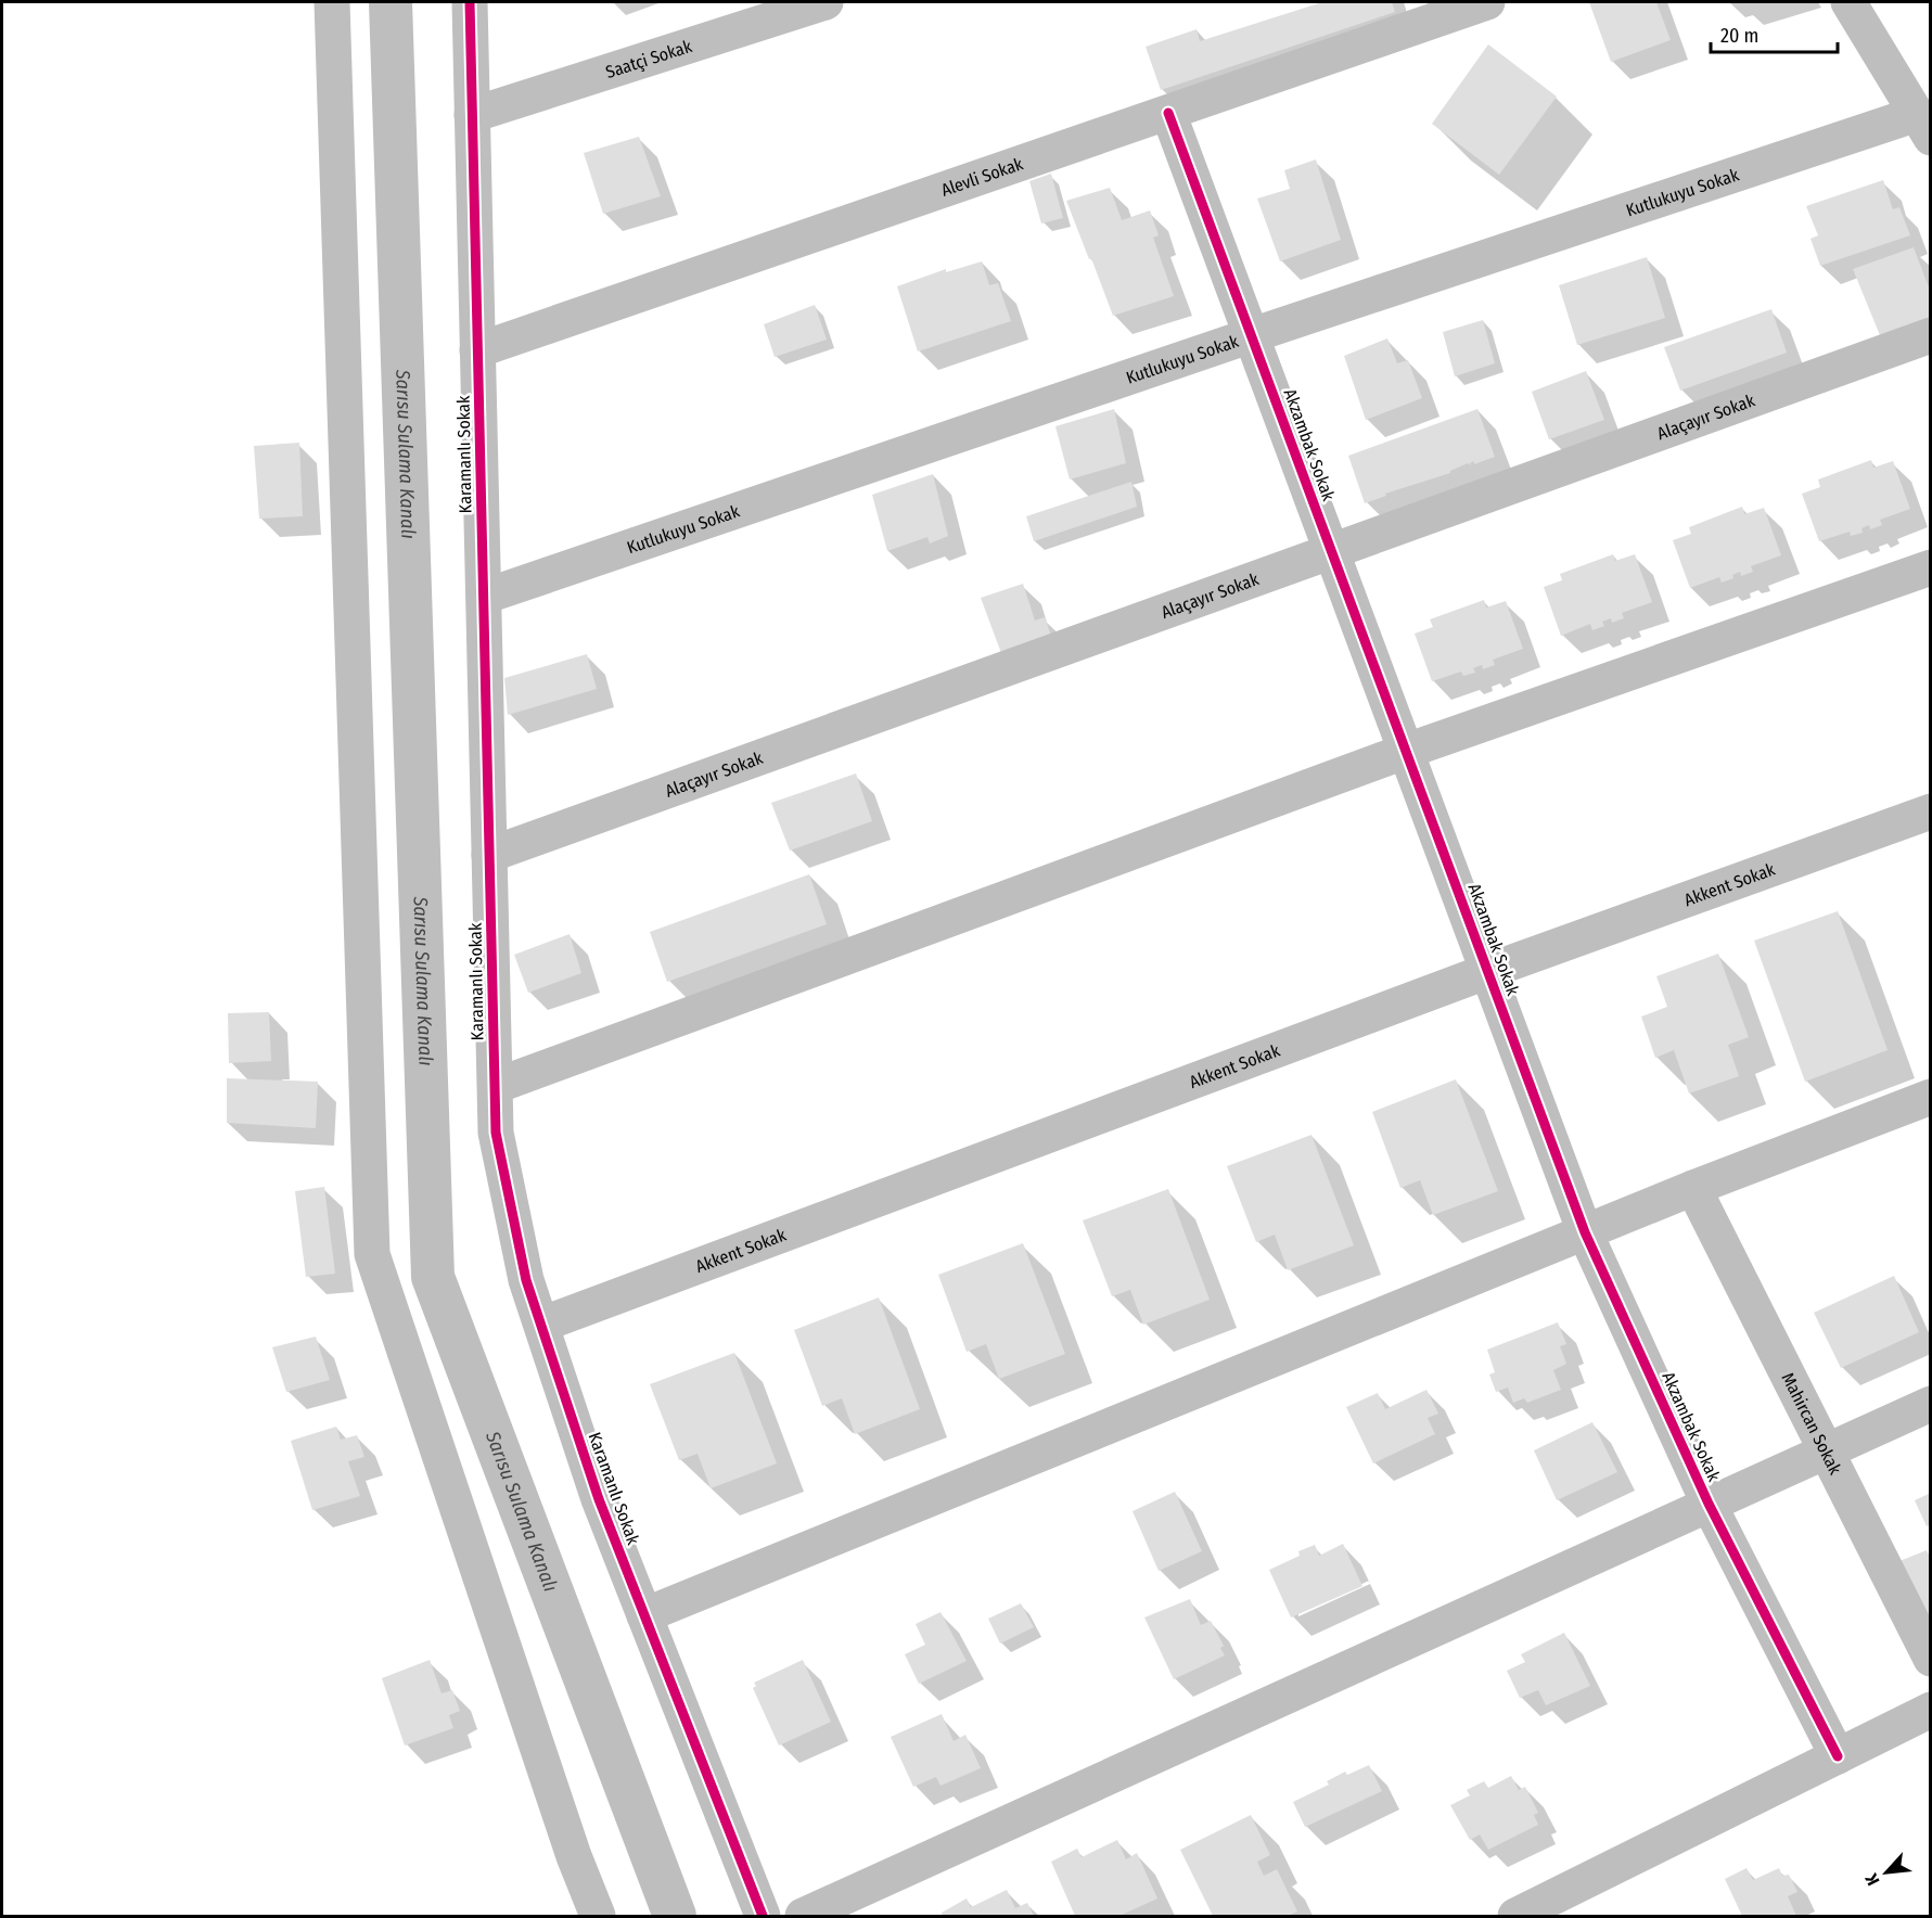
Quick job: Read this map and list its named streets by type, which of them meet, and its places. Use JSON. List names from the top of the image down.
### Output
{
  "streets": {
    "street": [
      "Saatçi Sokak",
      "Alevli Sokak",
      "Kutlukuyu Sokak",
      "Alaçayır Sokak",
      "Akzambak Sokak",
      "Karamanlı Sokak",
      "Akkent Sokak",
      "Mahircan Sokak"
    ]
  },
  "crossings": [
    ["Saatçi Sokak", "Karamanlı Sokak"],
    ["Alevli Sokak", "Akzambak Sokak"],
    ["Alevli Sokak", "Karamanlı Sokak"],
    ["Kutlukuyu Sokak", "Akzambak Sokak"],
    ["Kutlukuyu Sokak", "Karamanlı Sokak"],
    ["Alaçayır Sokak", "Akzambak Sokak"],
    ["Alaçayır Sokak", "Karamanlı Sokak"],
    ["Akzambak Sokak", "Akkent Sokak"],
    ["Karamanlı Sokak", "Akkent Sokak"]
  ],
  "water": ["Sarısu Sulama Kanalı"],
  "scale_bar": "20 m",
  "north": "bottom left"
}
